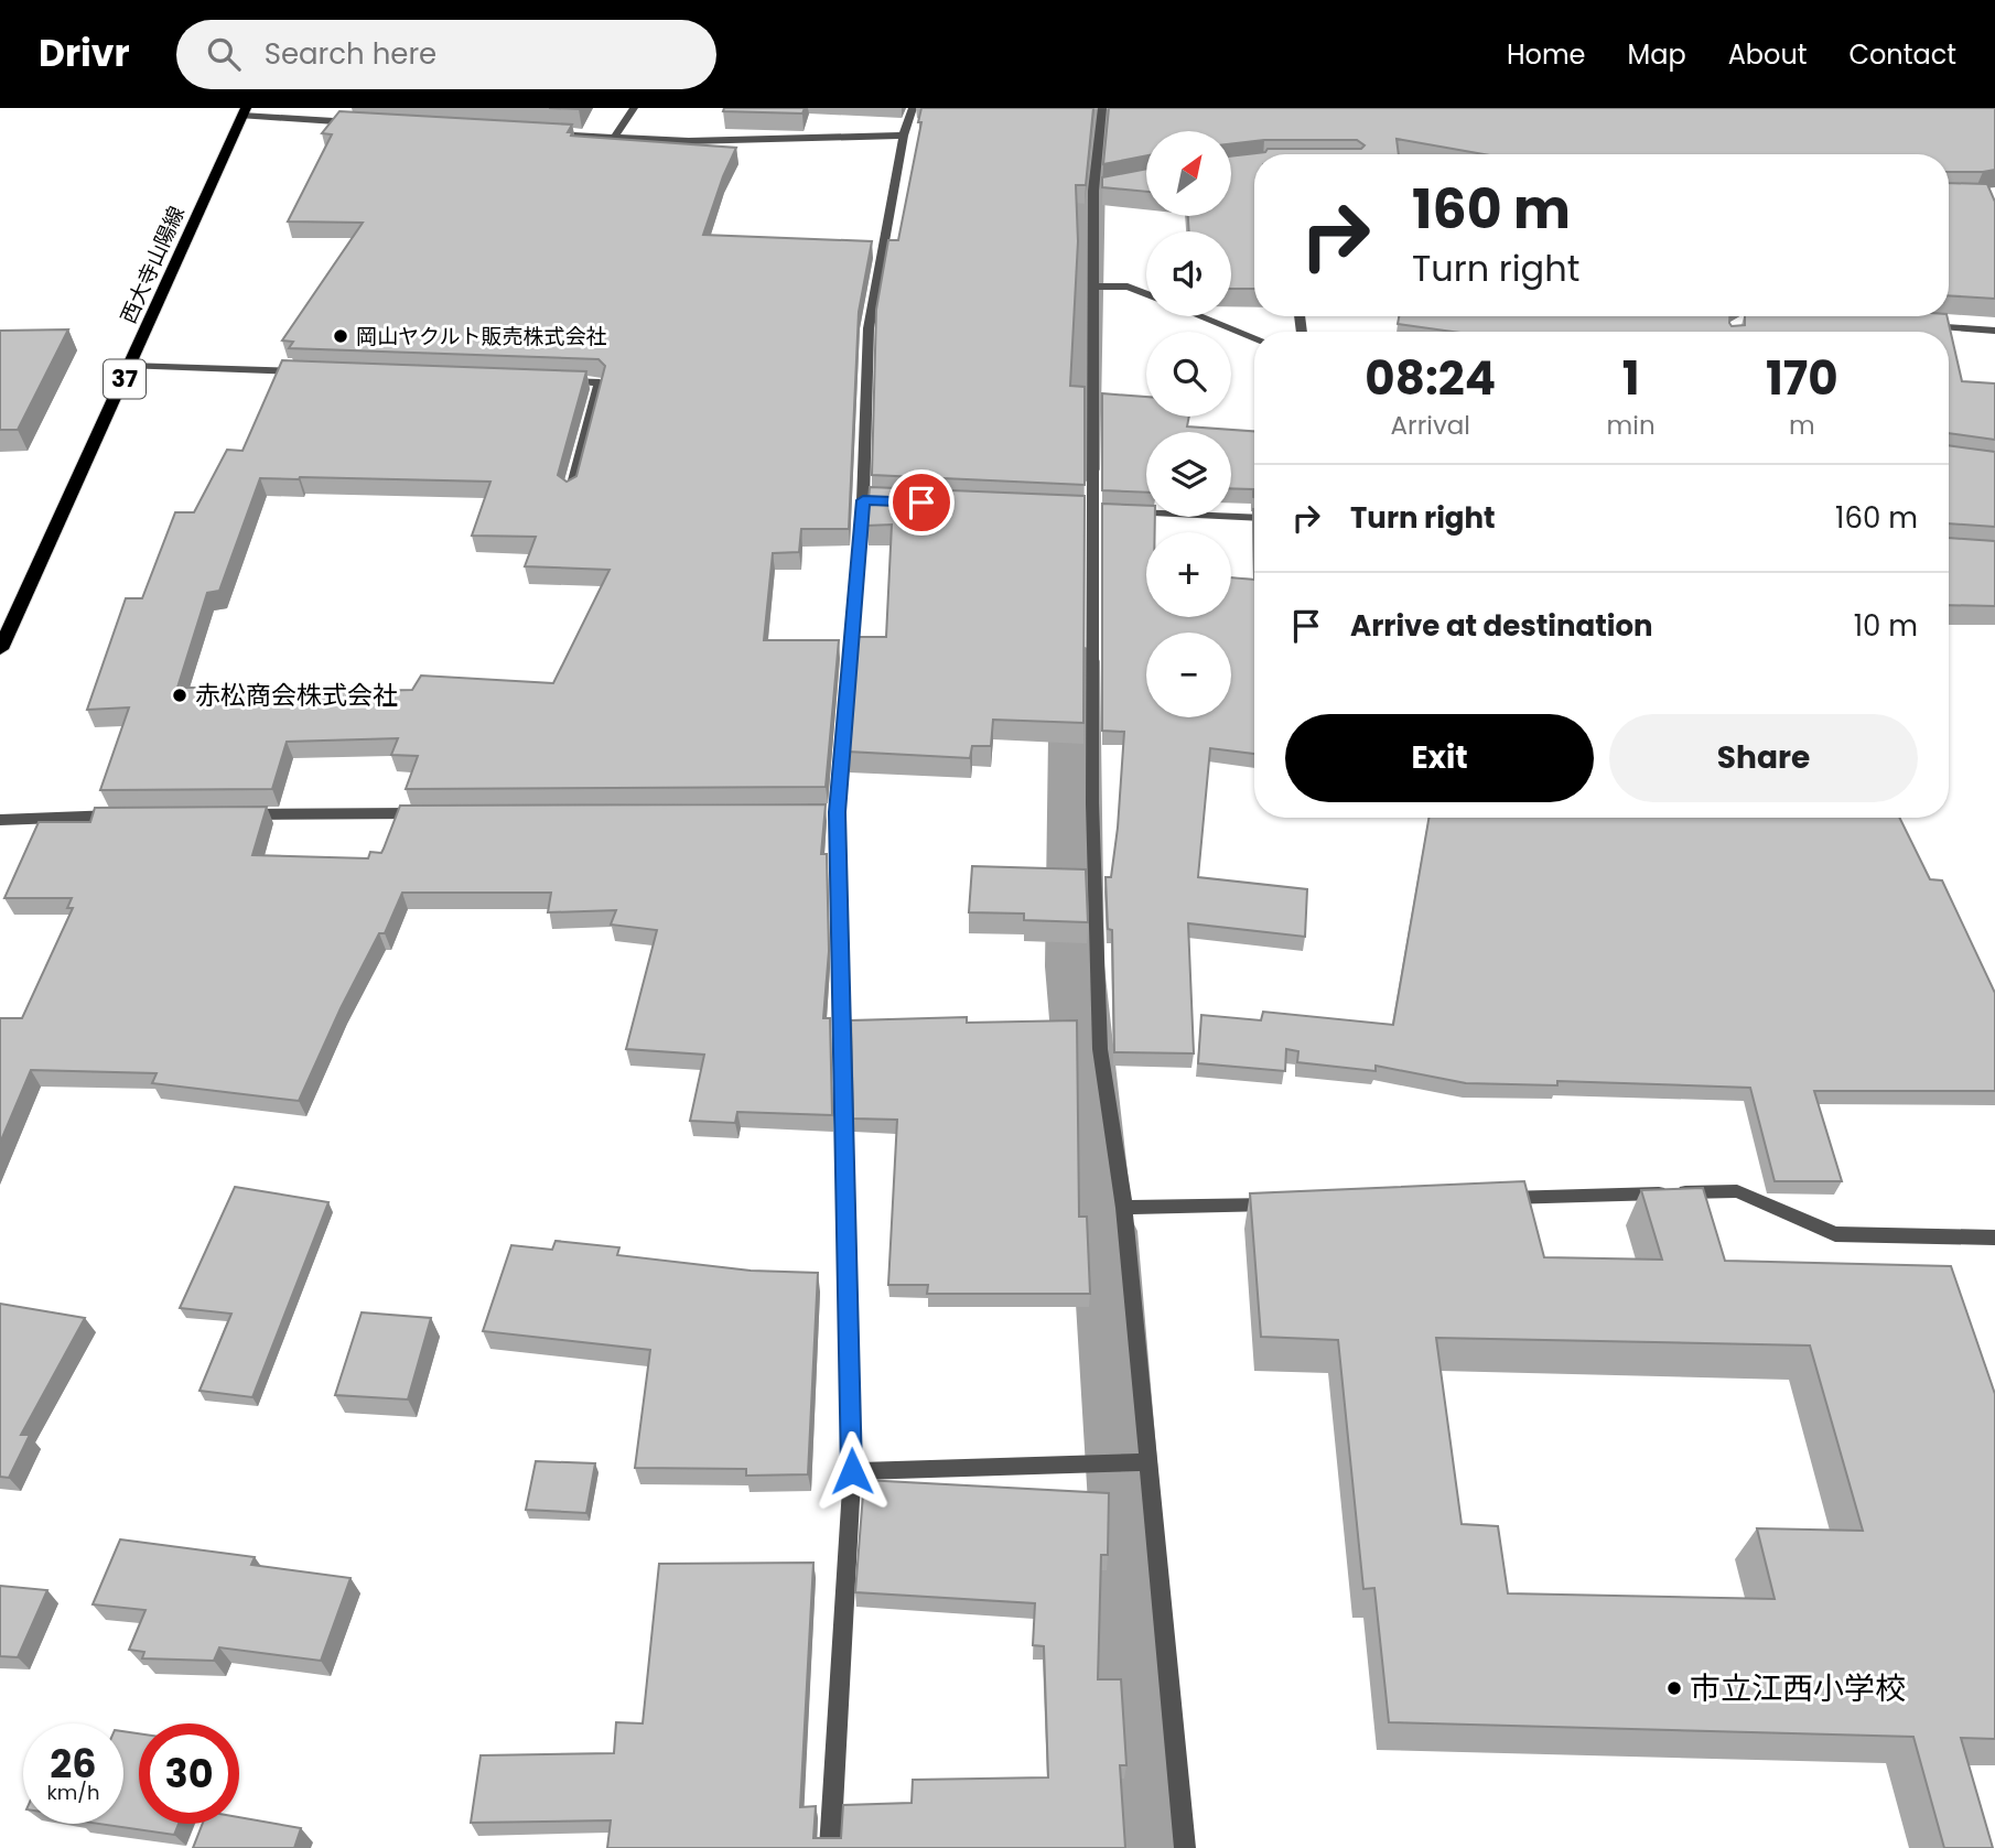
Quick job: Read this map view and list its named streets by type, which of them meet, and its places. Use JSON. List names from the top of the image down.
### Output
{
  "streets": {
    "main road": ["西大寺山陽線", "37"]
  },
  "places": ["岡山ヤクルト販売株式会社", "赤松商会株式会社", "市立江西小学校"],
  "north": "top right",
  "page": {
    "header": "Drivr",
    "search": "Search here",
    "nav": [
      "Home",
      "Map",
      "About",
      "Contact"
    ],
    "map_buttons": ["+", "−"],
    "turn": ["160 m", "Turn right"],
    "eta": [
      "08:24",
      "Arrival",
      "1",
      "min",
      "170",
      "m"
    ],
    "list": [
      {
        "name": "Turn right",
        "value": "160 m"
      },
      {
        "name": "Arrive at destination",
        "value": "10 m"
      }
    ],
    "buttons": ["Exit", "Share"],
    "speed": "26 km/h",
    "limit": "30"
  }
}
